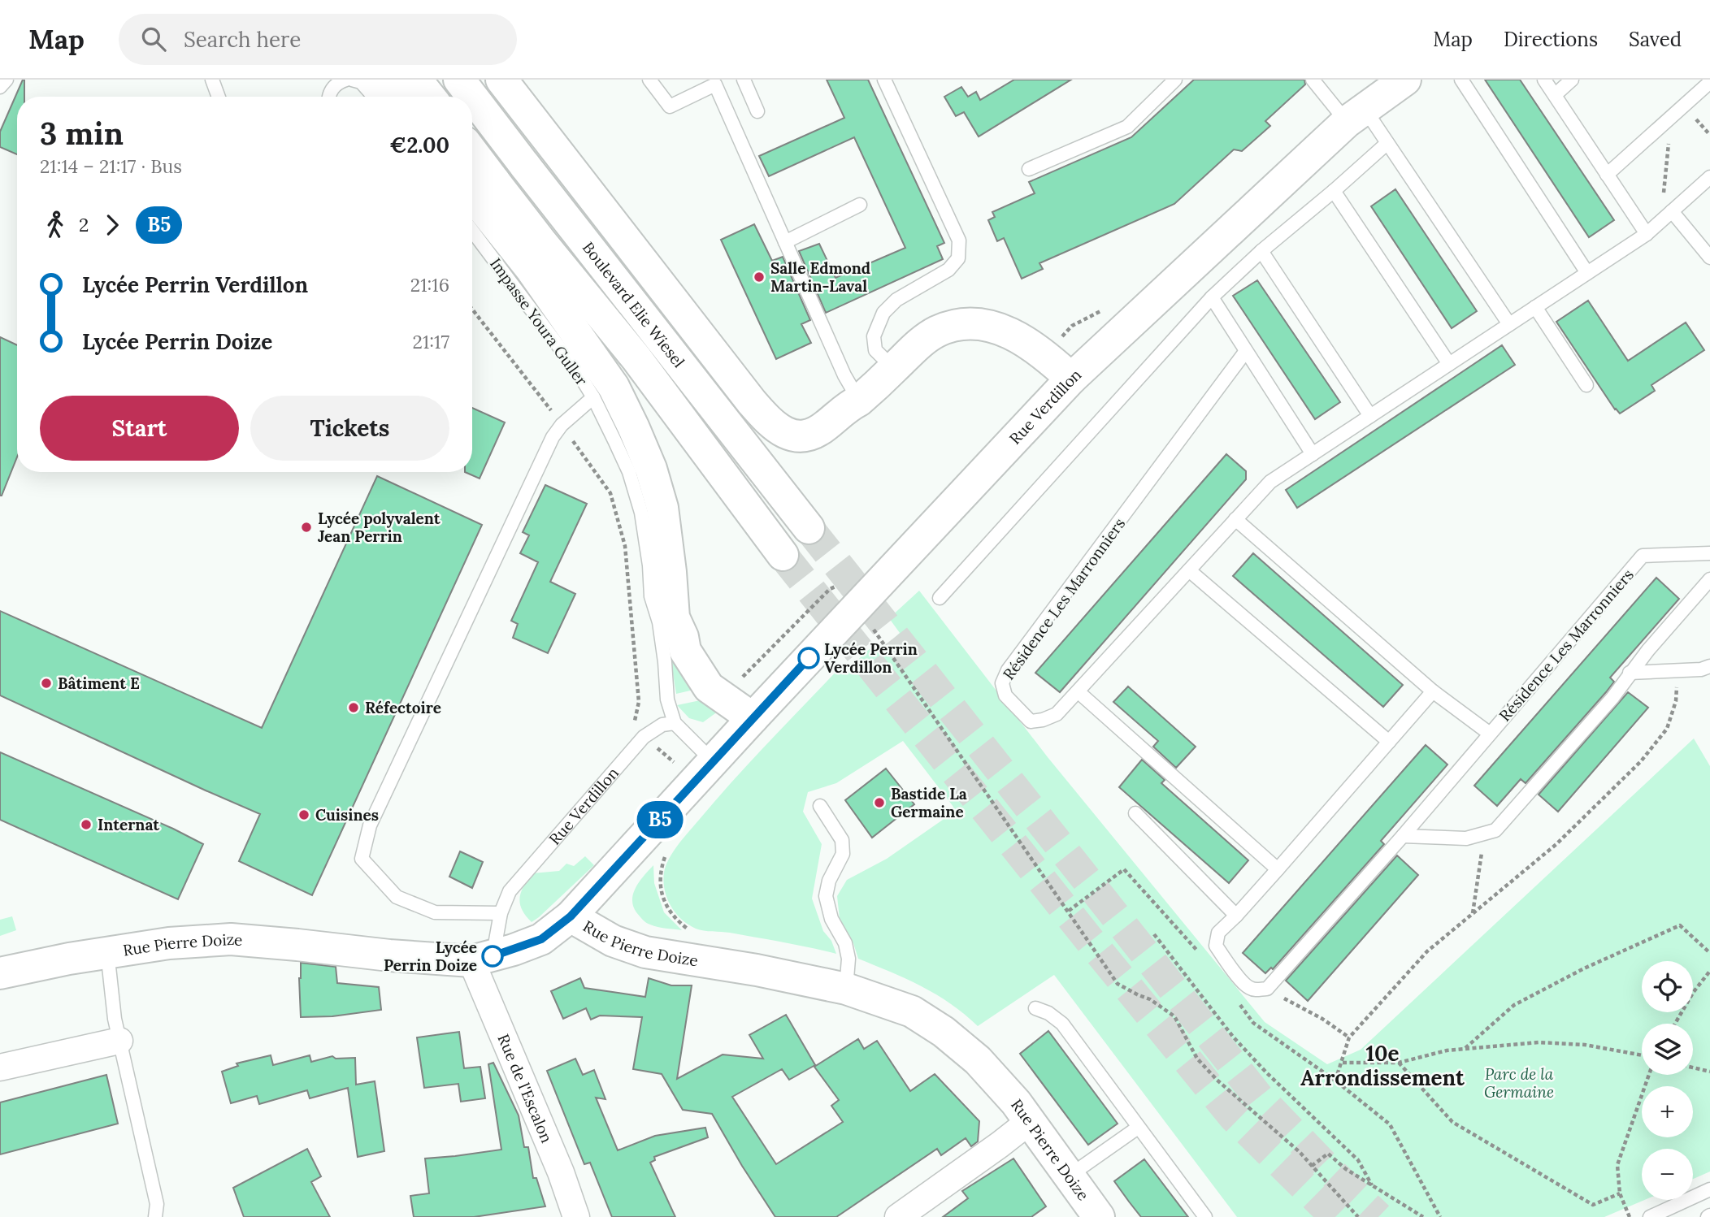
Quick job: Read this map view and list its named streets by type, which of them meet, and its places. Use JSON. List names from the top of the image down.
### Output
{
  "streets": {
    "main road": ["Boulevard Elie Wiesel", "Rue Verdillon", "Rue Pierre Doize"],
    "street": ["Rue de l'Escalon"],
    "lane": ["Impasse Youra Guller", "Résidence Les Marronniers"]
  },
  "crossings": [
    ["Impasse Youra Guller", "Rue Verdillon"],
    ["Rue Verdillon", "Rue Pierre Doize"],
    ["Rue Verdillon", "Rue de l'Escalon"],
    ["Rue Pierre Doize", "Rue de l'Escalon"]
  ],
  "districts": ["10e Arrondissement"],
  "parks": ["Parc de la Germaine"],
  "places": [
    "Salle Edmond Martin-Laval",
    "Lycée polyvalent Jean Perrin",
    "Lycée Perrin Verdillon",
    "Bâtiment E",
    "Réfectoire",
    "Bastide La Germaine",
    "Cuisines",
    "Internat",
    "Lycée Perrin Doize"
  ],
  "lines": ["bus line B5"],
  "page": {
    "header": "Map",
    "search": "Search here",
    "nav": ["Map", "Directions", "Saved"],
    "on_map": "B5",
    "heading": ["3 min", "21:14 – 21:17 · Bus", "€2.00"],
    "legs": ["2", "B5"],
    "list": [
      {
        "name": "Lycée Perrin Verdillon",
        "value": "21:16"
      },
      {
        "name": "Lycée Perrin Doize",
        "value": "21:17"
      }
    ],
    "buttons": ["Start", "Tickets"],
    "map_buttons": ["+", "−"]
  }
}
